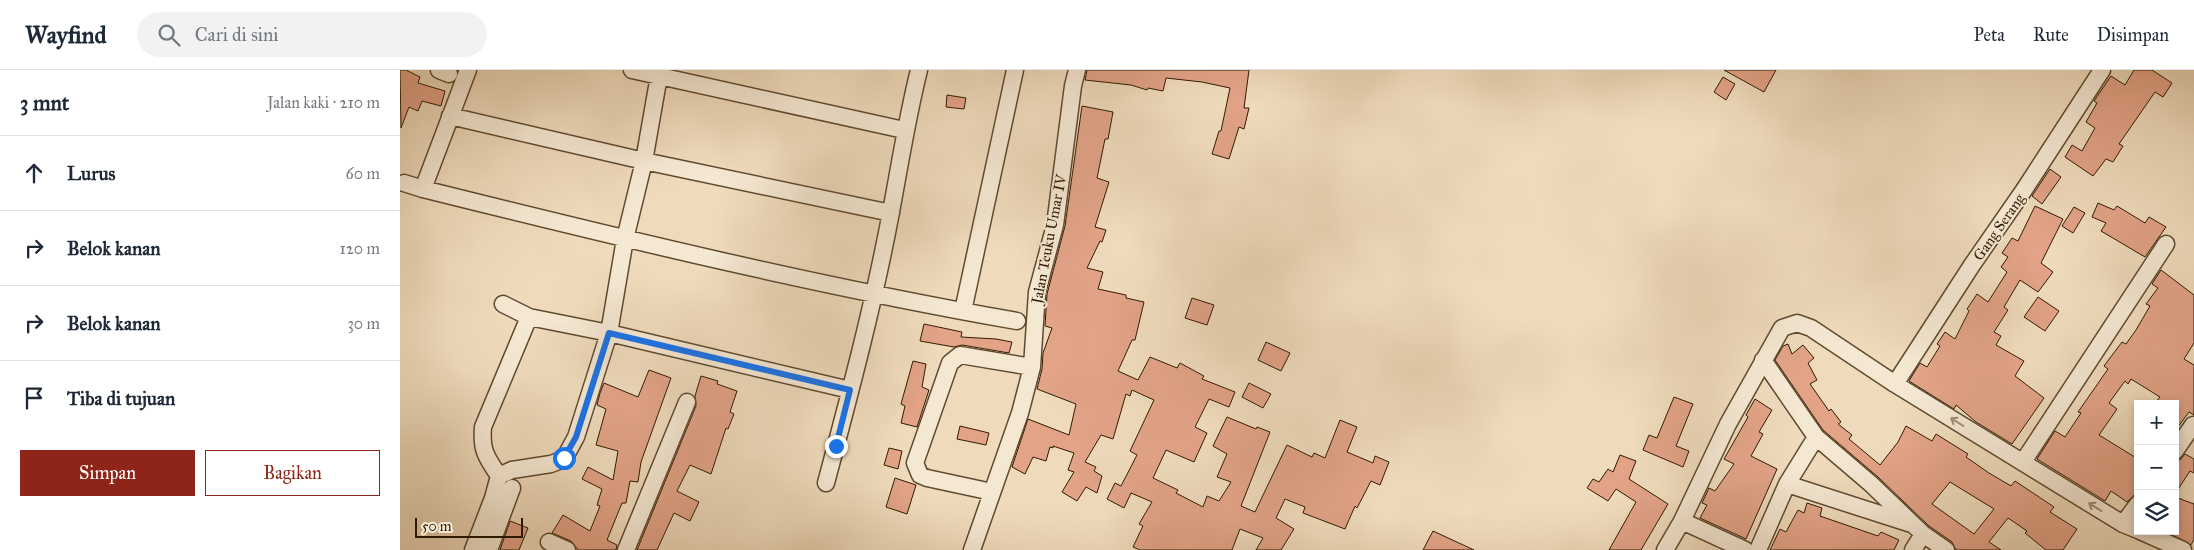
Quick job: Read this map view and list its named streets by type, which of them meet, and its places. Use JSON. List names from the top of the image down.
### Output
{
  "streets": {
    "street": ["Gang Serang", "Jalan Teuku Umar IV"]
  },
  "scale_bar": "50 m",
  "page": {
    "header": "Wayfind",
    "search": "Cari di sini",
    "nav": ["Peta", "Rute", "Disimpan"],
    "heading": ["3 mnt", "Jalan kaki · 210 m"],
    "list": [
      ["Lurus", "60 m"],
      ["Belok kanan", "120 m"],
      ["Belok kanan", "30 m"],
      "Tiba di tujuan"
    ],
    "map_buttons": ["+", "−"],
    "buttons": ["Simpan", "Bagikan"],
    "scale": "50 m"
  }
}
